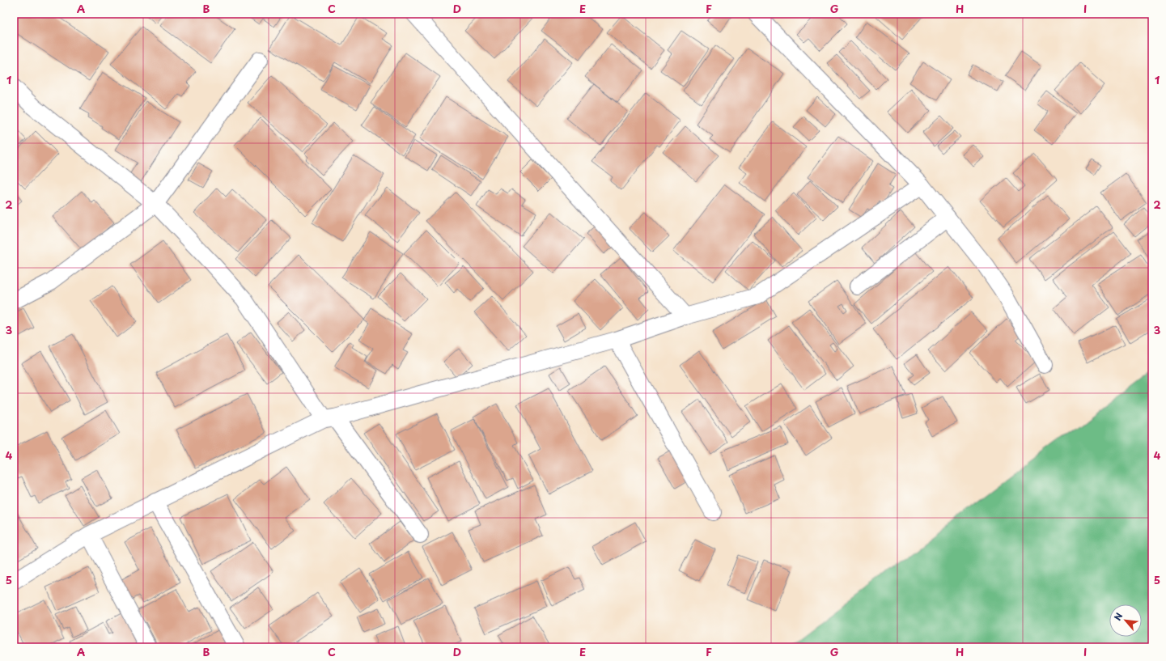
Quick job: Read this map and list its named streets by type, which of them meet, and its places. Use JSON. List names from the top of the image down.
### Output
{
  "north": "top left",
  "grid": {
    "columns": [
      "A",
      "B",
      "C",
      "D",
      "E",
      "F",
      "G",
      "H",
      "I"
    ],
    "rows": [
      "1",
      "2",
      "3",
      "4",
      "5"
    ]
  }
}
